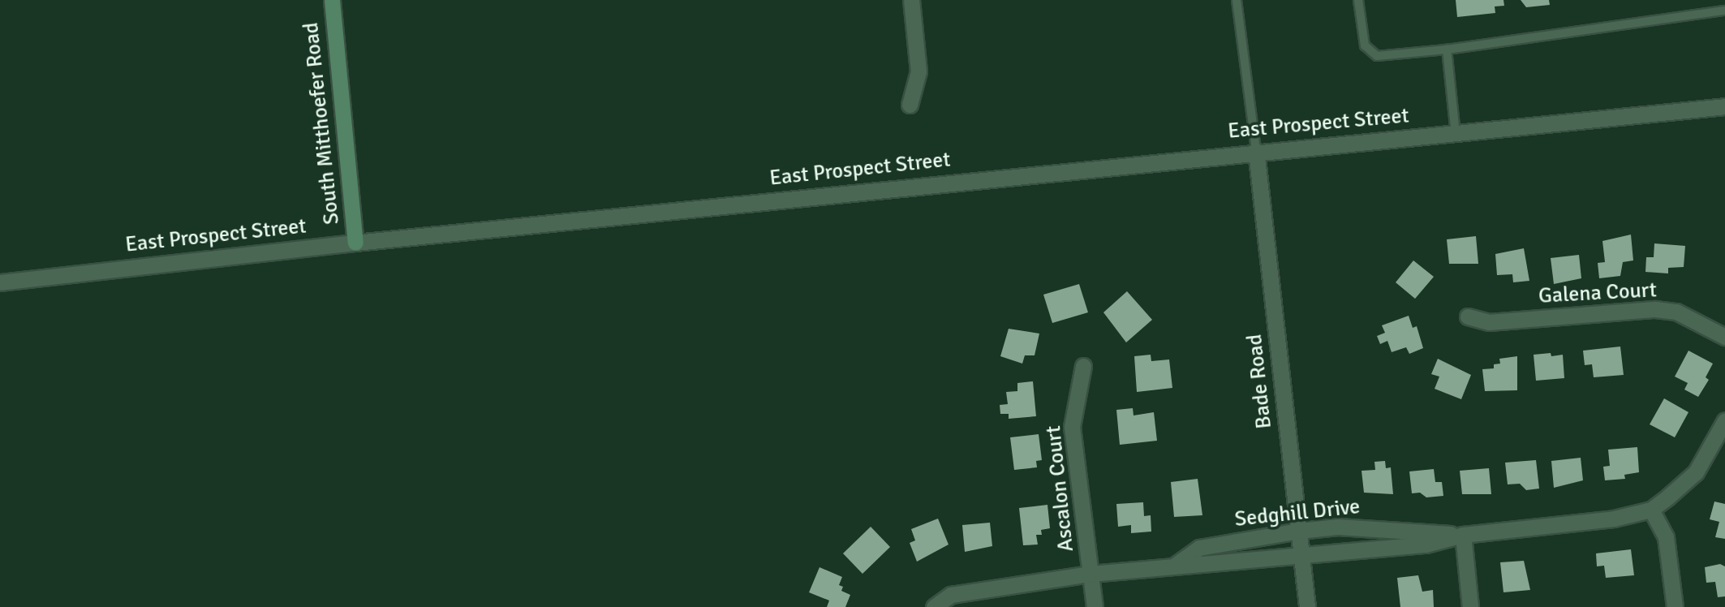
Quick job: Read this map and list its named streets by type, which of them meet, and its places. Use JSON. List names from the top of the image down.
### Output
{
  "streets": {
    "main road": ["South Mitthoefer Road"],
    "street": [
      "East Prospect Street",
      "Galena Court",
      "Bade Road",
      "Ascalon Court",
      "Sedghill Drive"
    ]
  },
  "crossings": [
    ["South Mitthoefer Road", "East Prospect Street"],
    ["East Prospect Street", "Bade Road"],
    ["Bade Road", "Sedghill Drive"],
    ["Ascalon Court", "Sedghill Drive"]
  ]
}
